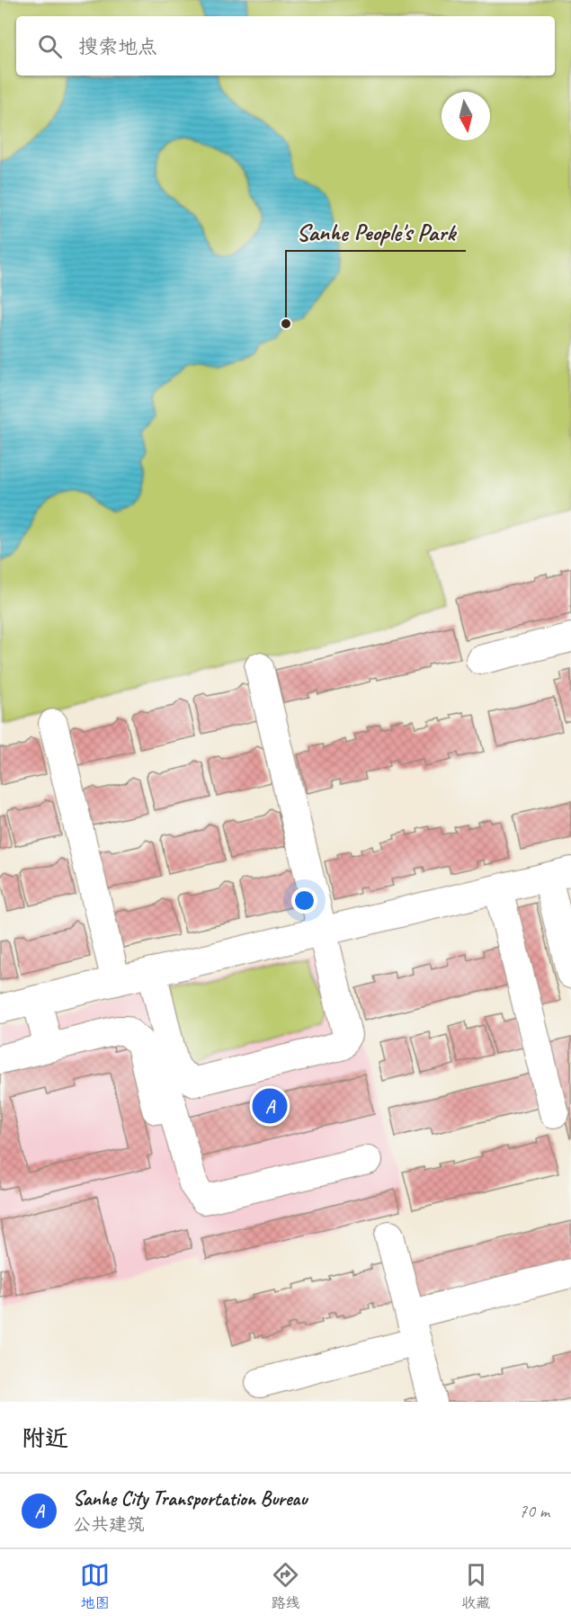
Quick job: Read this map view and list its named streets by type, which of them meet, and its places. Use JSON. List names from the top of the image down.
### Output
{
  "places": ["Sanhe People's Park"],
  "north": "bottom",
  "page": {
    "search": "搜索地点",
    "pins": "A",
    "heading": "附近",
    "list": [
      {
        "mark": "A",
        "name": "Sanhe City Transportation Bureau",
        "note": "公共建筑",
        "value": "70 m"
      }
    ],
    "nav": ["地图", "路线", "收藏"]
  }
}
